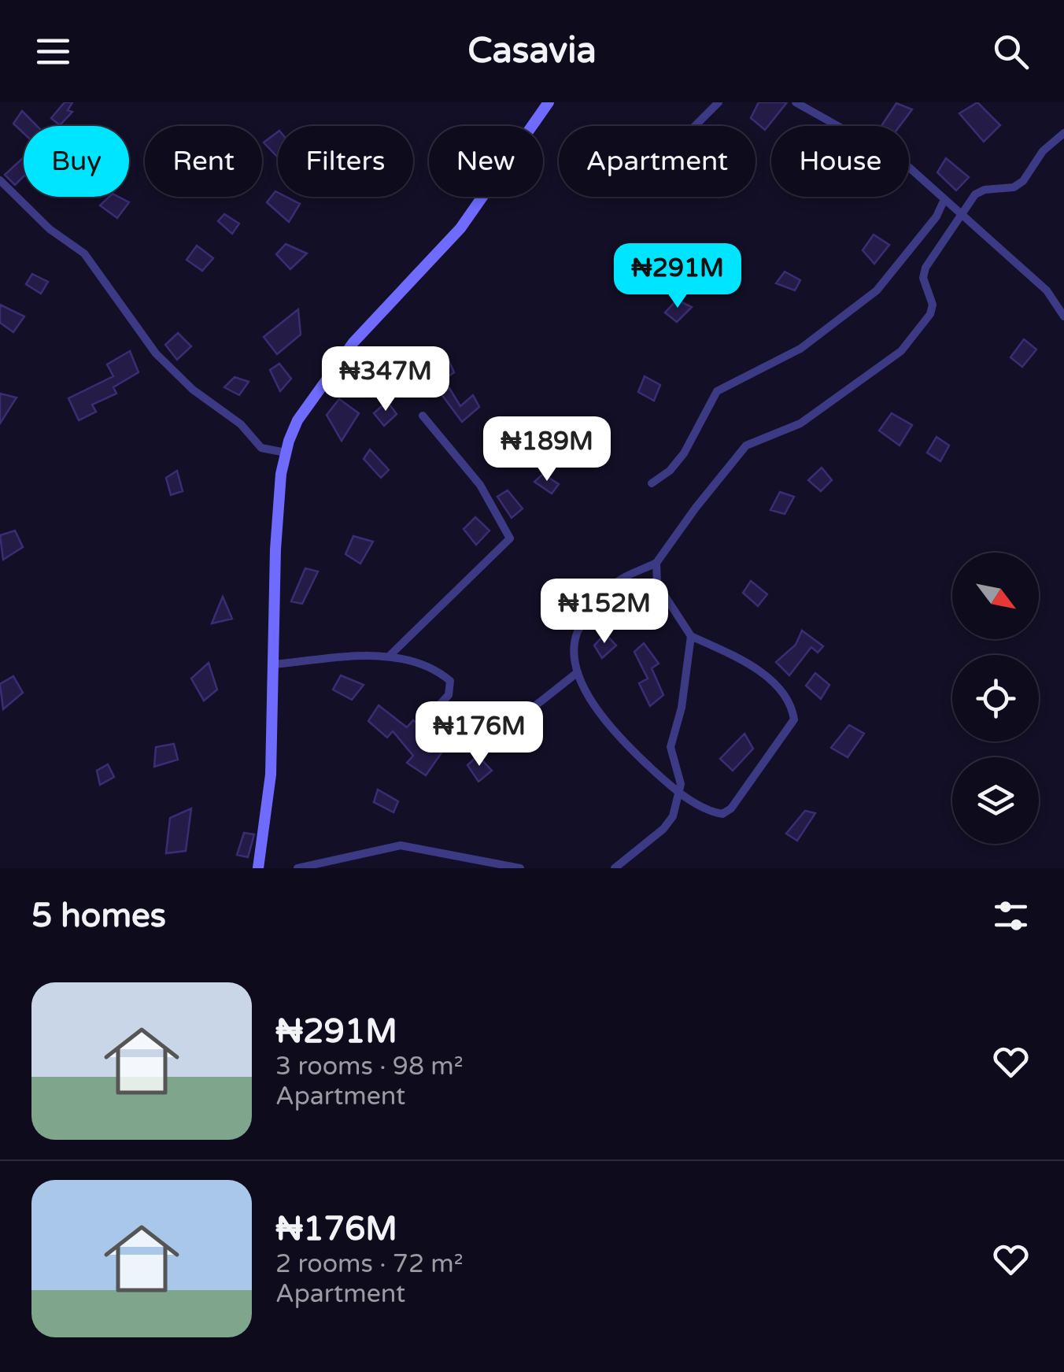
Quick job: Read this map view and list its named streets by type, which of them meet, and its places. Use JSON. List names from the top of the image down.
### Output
{
  "north": "bottom right",
  "page": {
    "header": "Casavia",
    "chip": [
      "Buy",
      "Rent",
      "Filters",
      "New",
      "Apartment",
      "House"
    ],
    "price": [
      "₦291M",
      "₦347M",
      "₦189M",
      "₦152M",
      "₦176M"
    ],
    "heading": "5 homes",
    "list": [
      {
        "name": "₦291M",
        "note": "3 rooms · 98 m² · Apartment"
      },
      {
        "name": "₦176M",
        "note": "2 rooms · 72 m² · Apartment"
      }
    ]
  }
}
